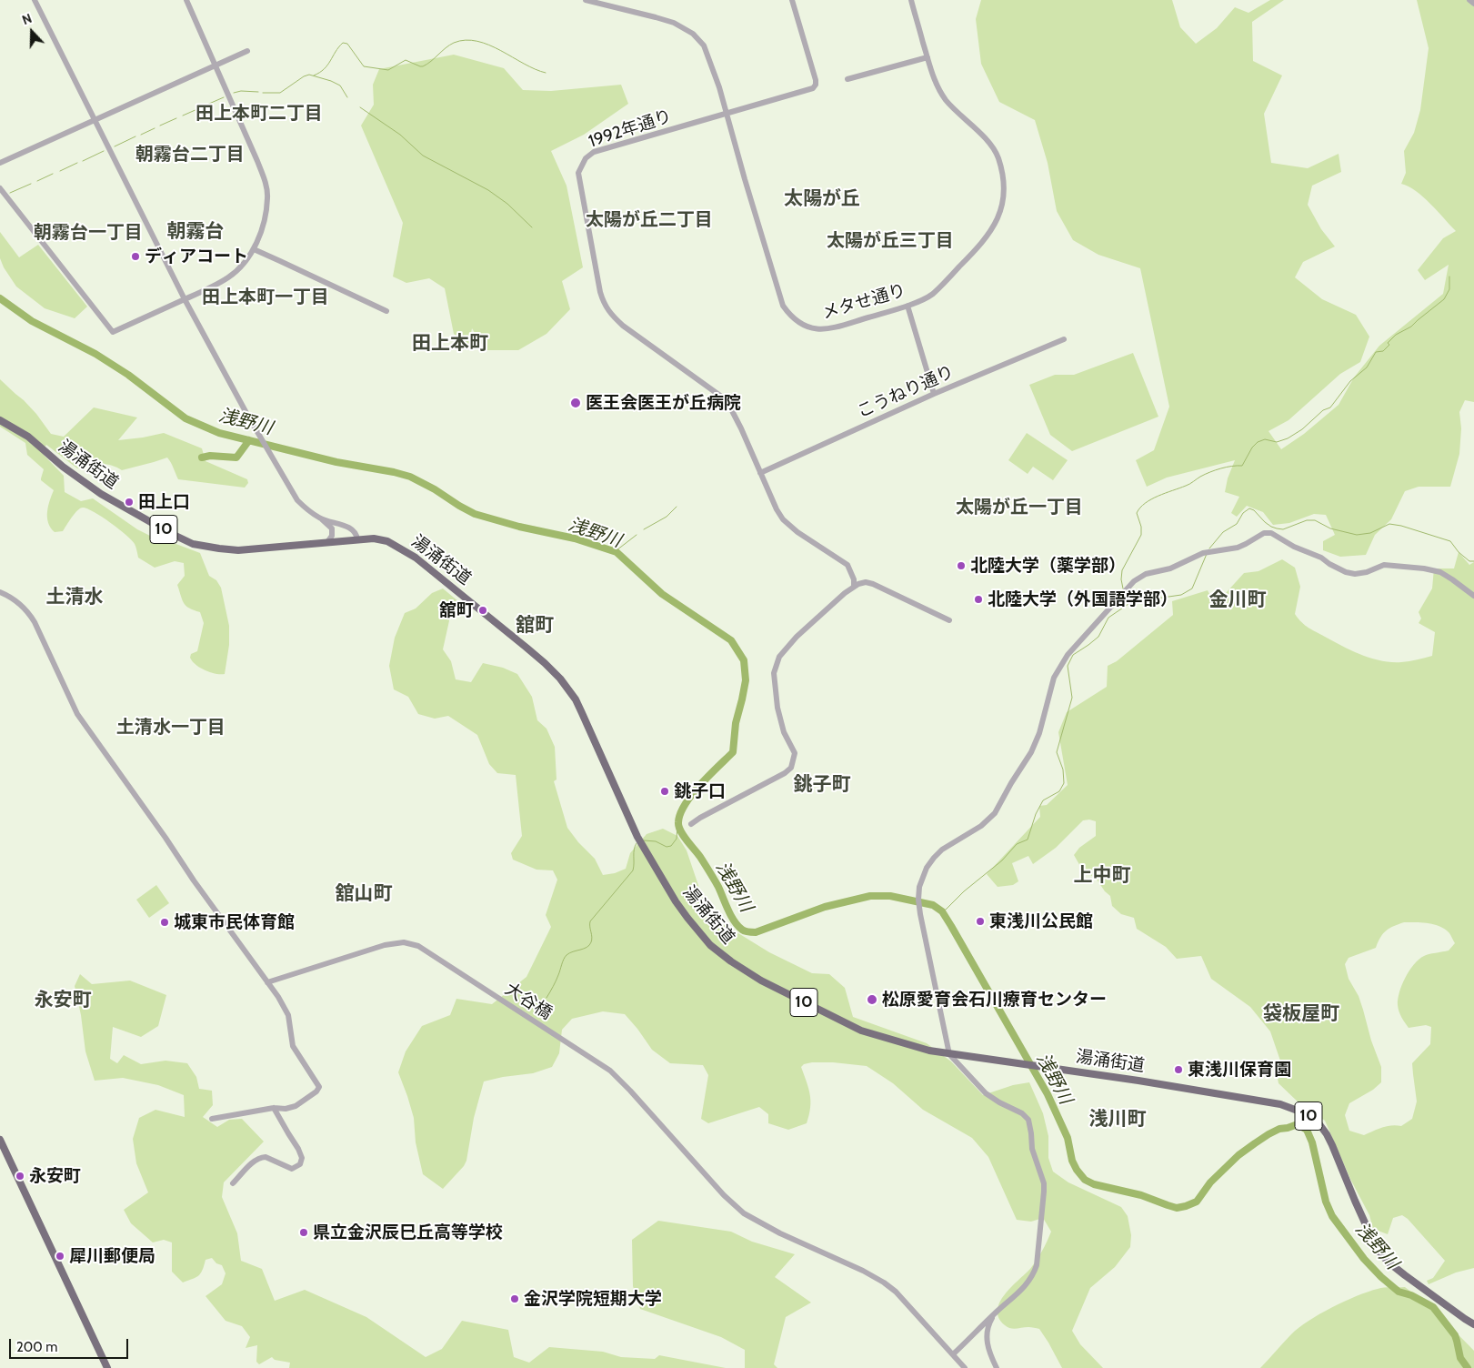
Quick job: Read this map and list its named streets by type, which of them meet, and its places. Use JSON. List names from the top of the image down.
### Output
{
  "streets": {
    "main road": ["湯涌街道", "10"],
    "street": [
      "1992年通り",
      "メタせ通り",
      "こうねり通り",
      "大谷橋"
    ]
  },
  "crossings": [
    ["1992年通り", "メタせ通り"],
    ["1992年通り", "こうねり通り"]
  ],
  "districts": [
    "田上本町二丁目",
    "朝霧台二丁目",
    "太陽が丘",
    "太陽が丘二丁目",
    "朝霧台",
    "朝霧台一丁目",
    "太陽が丘三丁目",
    "田上本町一丁目",
    "田上本町",
    "太陽が丘一丁目",
    "土清水",
    "金川町",
    "舘町",
    "土清水一丁目",
    "銚子町",
    "上中町",
    "舘山町",
    "永安町",
    "袋板屋町",
    "浅川町"
  ],
  "water": ["浅野川"],
  "places": [
    "ディアコート",
    "医王会医王が丘病院",
    "田上口",
    "北陸大学（薬学部）",
    "北陸大学（外国語学部）",
    "舘町",
    "銚子口",
    "東浅川公民館",
    "城東市民体育館",
    "松原愛育会石川療育センター",
    "東浅川保育園",
    "永安町",
    "県立金沢辰巳丘高等学校",
    "犀川郵便局",
    "金沢学院短期大学"
  ],
  "scale_bar": "200 m",
  "north": "top"
}
